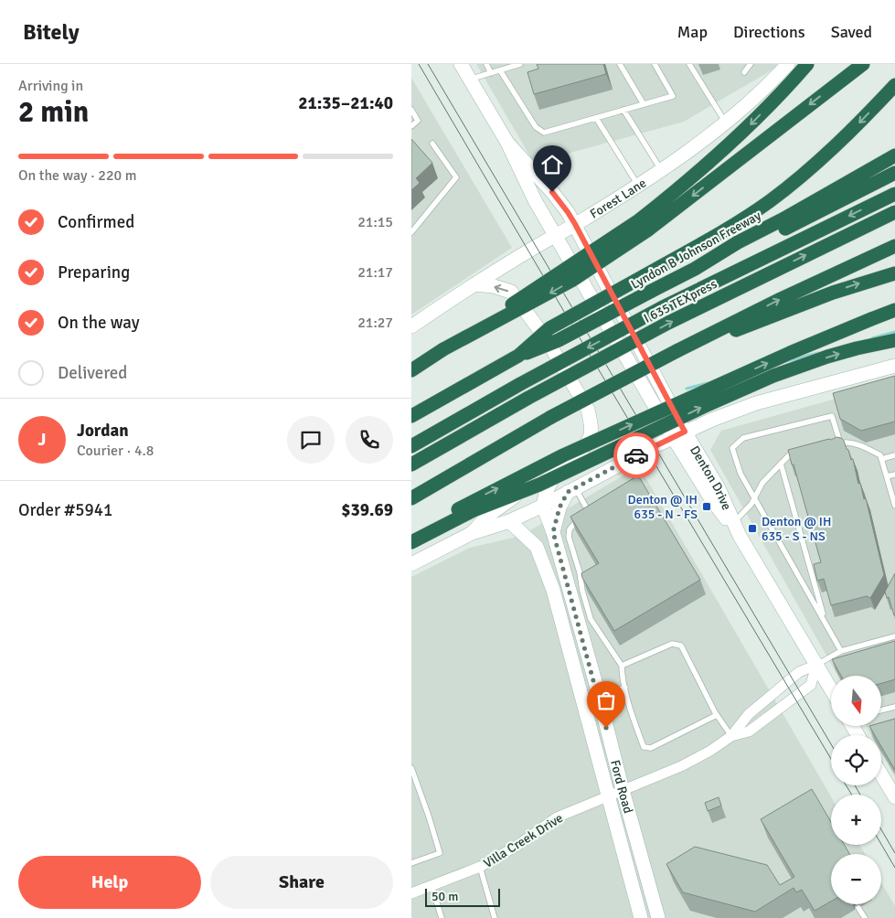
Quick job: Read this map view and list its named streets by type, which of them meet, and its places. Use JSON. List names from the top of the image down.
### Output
{
  "streets": {
    "highway": ["Lyndon B Johnson Freeway", "I 635 TEXpress"],
    "street": [
      "Forest Lane",
      "Denton Drive",
      "Ford Road",
      "Villa Creek Drive"
    ]
  },
  "crossings": [
    ["Forest Lane", "Denton Drive"],
    ["Denton Drive", "Villa Creek Drive"],
    ["Ford Road", "Villa Creek Drive"]
  ],
  "places": {
    "transit": ["Denton @ IH 635 - N - FS", "Denton @ IH 635 - S - NS"]
  },
  "scale_bar": "50 m",
  "north": "bottom",
  "page": {
    "header": "Bitely",
    "nav": ["Map", "Directions", "Saved"],
    "heading": ["2 min", "Arriving in", "21:35–21:40"],
    "panel": [
      "Jordan",
      "Courier · 4.8",
      "Order #5941",
      "$39.69"
    ],
    "bar": "On the way · 220 m",
    "list": [
      ["Confirmed", "21:15"],
      ["Preparing", "21:17"],
      ["On the way", "21:27"],
      "Delivered"
    ],
    "round": "J",
    "map_buttons": ["+", "−"],
    "buttons": ["Help", "Share"],
    "scale": "50 m"
  }
}
